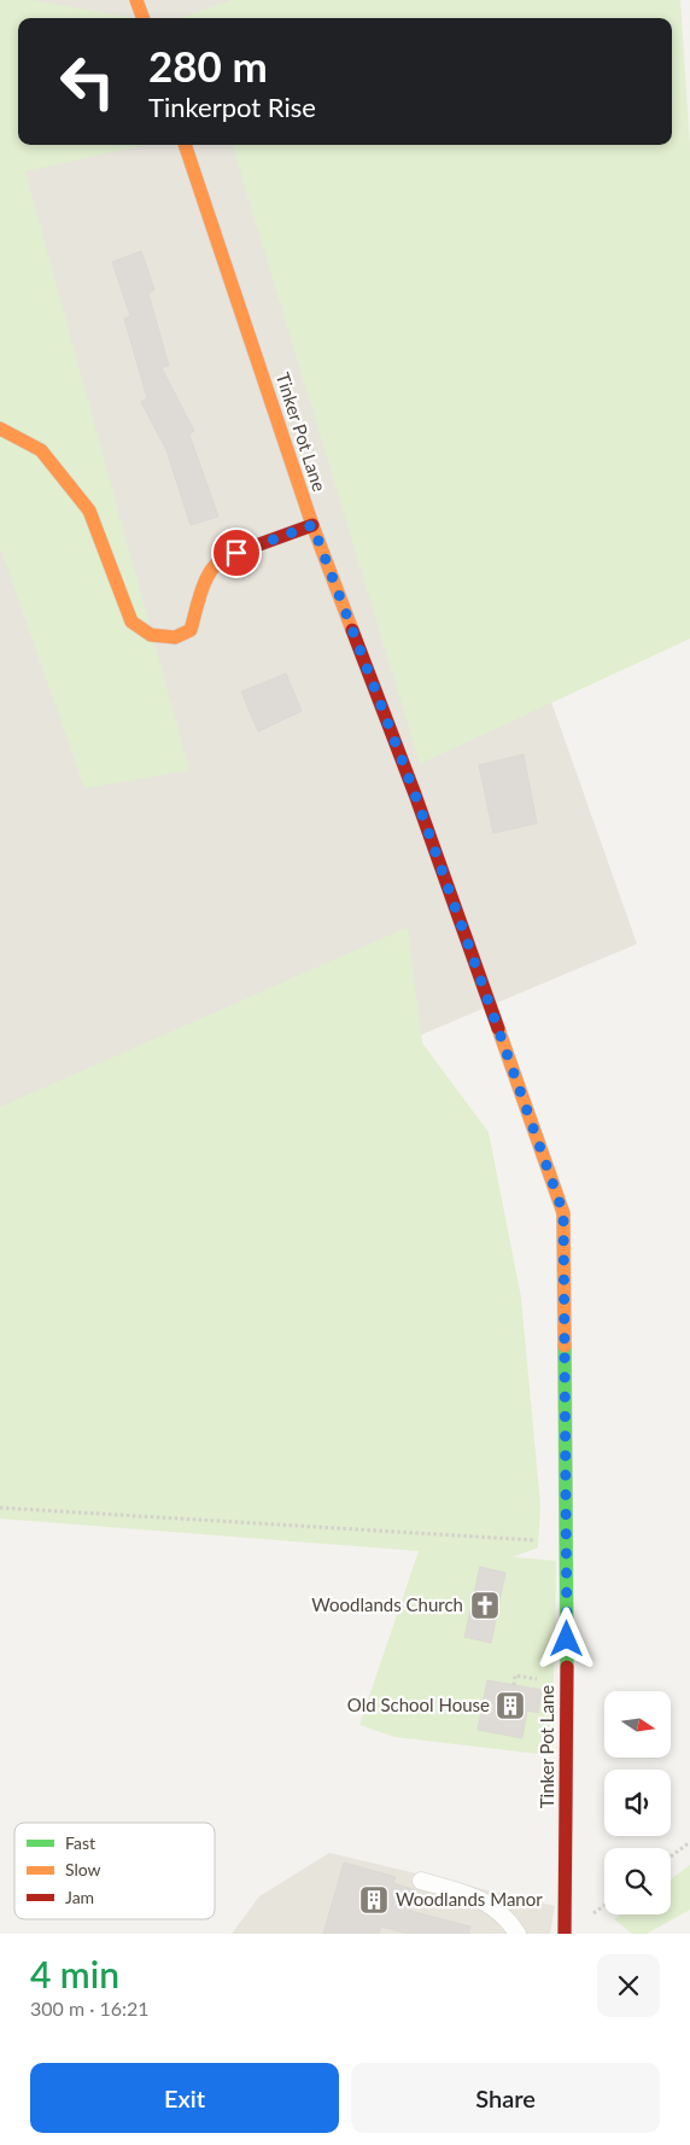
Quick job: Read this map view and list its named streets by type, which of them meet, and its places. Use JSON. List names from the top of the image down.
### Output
{
  "streets": {
    "street": ["Tinker Pot Lane"]
  },
  "places": {
    "church": ["Woodlands Church"],
    "building": ["Old School House", "Woodlands Manor"]
  },
  "legend": ["Fast", "Slow", "Jam"],
  "north": "right",
  "page": {
    "turn": ["280 m", "Tinkerpot Rise"],
    "heading": ["4 min", "300 m · 16:21"],
    "buttons": ["Exit", "Share"]
  }
}
